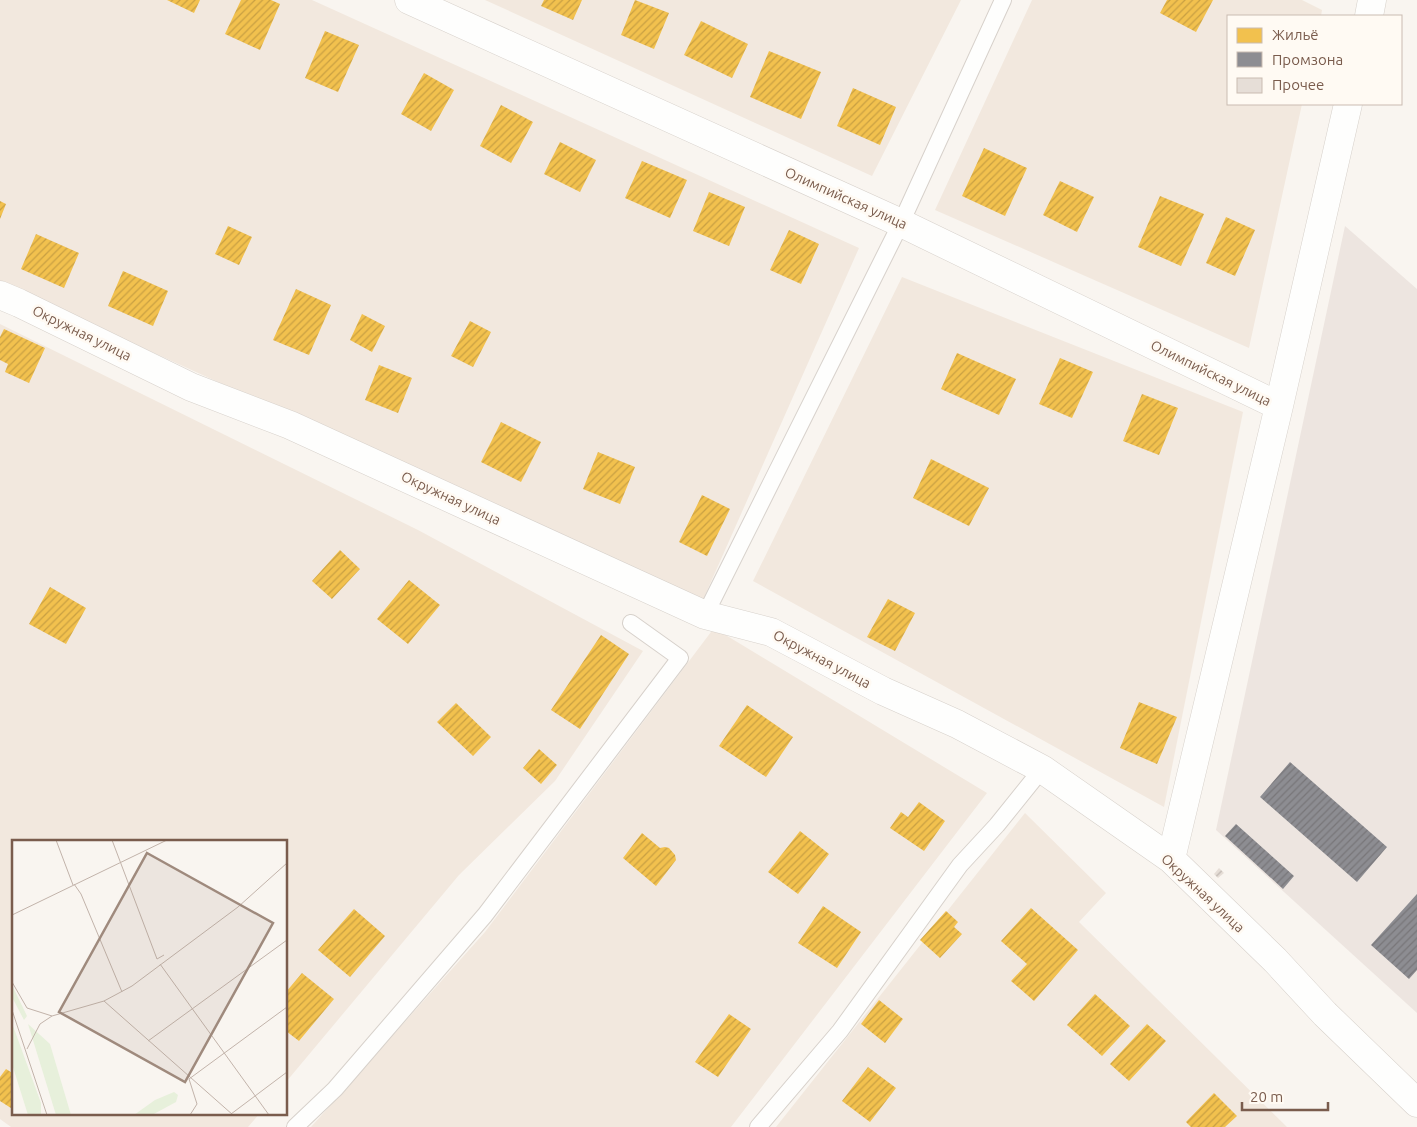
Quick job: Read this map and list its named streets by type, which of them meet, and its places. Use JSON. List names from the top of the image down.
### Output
{
  "streets": {
    "street": ["Олимпийская улица", "Окружная улица"]
  },
  "legend": ["Жильё", "Промзона", "Прочее"],
  "scale_bar": "20 m"
}
